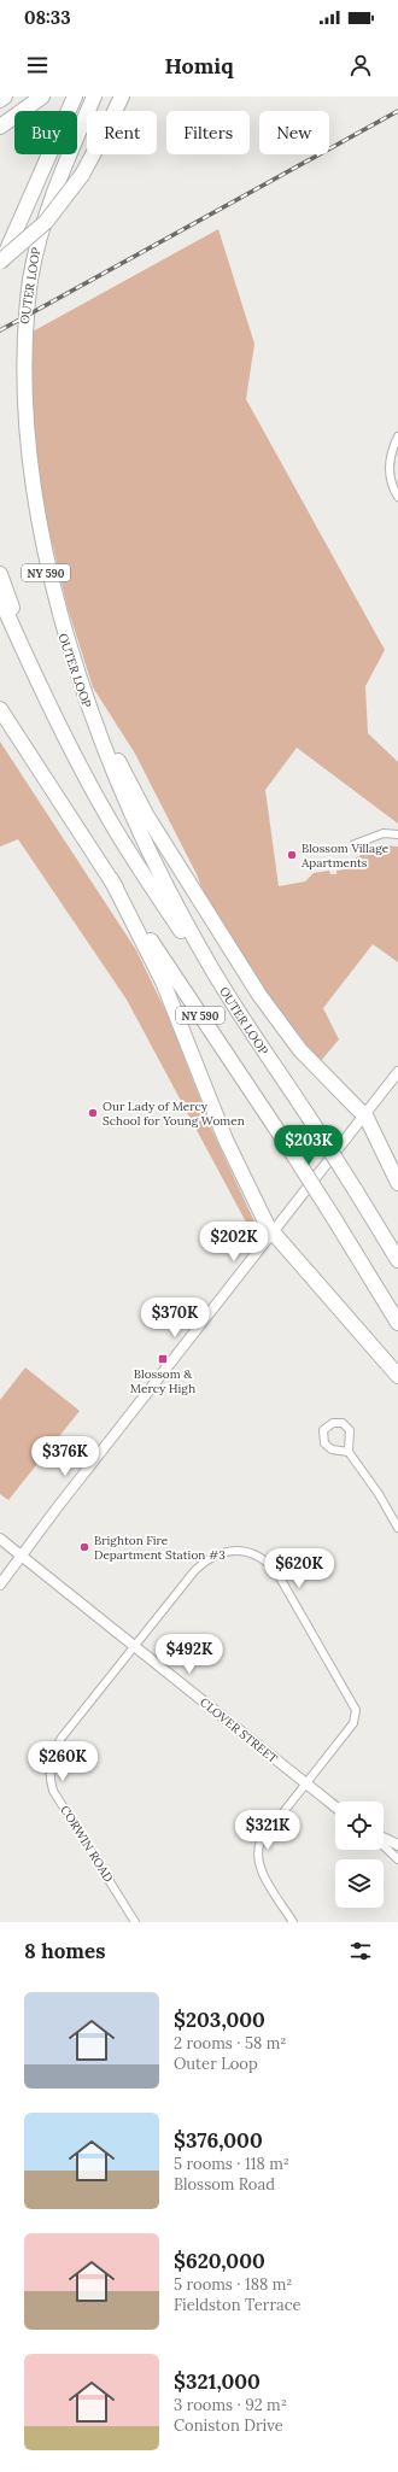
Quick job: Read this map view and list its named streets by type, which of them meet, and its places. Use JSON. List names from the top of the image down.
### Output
{
  "streets": {
    "highway": ["OUTER LOOP", "NY 590"],
    "street": ["CLOVER STREET", "CORWIN ROAD"]
  },
  "crossings": [
    ["CLOVER STREET", "CORWIN ROAD"]
  ],
  "places": {
    "other": ["Blossom Village Apartments", "Our Lady of Mercy School for Young Women", "Brighton Fire Department Station #3"],
    "transit": ["Blossom & Mercy High"]
  },
  "page": {
    "status": "08:33",
    "header": "Homiq",
    "chip": [
      "Buy",
      "Rent",
      "Filters",
      "New"
    ],
    "price": [
      "$203K",
      "$202K",
      "$370K",
      "$376K",
      "$620K",
      "$492K",
      "$260K",
      "$321K"
    ],
    "heading": "8 homes",
    "list": [
      {
        "name": "$203,000",
        "note": "2 rooms · 58 m² · Outer Loop"
      },
      {
        "name": "$376,000",
        "note": "5 rooms · 118 m² · Blossom Road"
      },
      {
        "name": "$620,000",
        "note": "5 rooms · 188 m² · Fieldston Terrace"
      },
      {
        "name": "$321,000",
        "note": "3 rooms · 92 m² · Coniston Drive"
      }
    ]
  }
}
